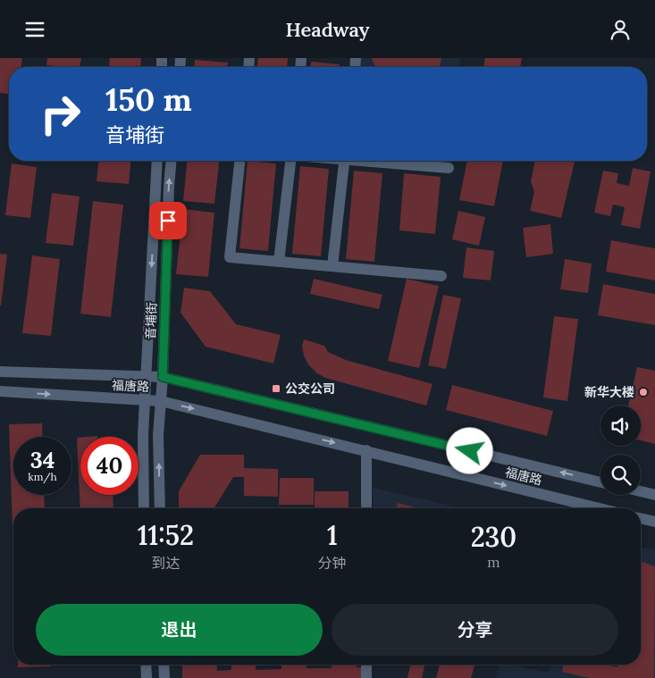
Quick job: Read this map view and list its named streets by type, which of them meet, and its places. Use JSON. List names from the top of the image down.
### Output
{
  "streets": {
    "street": ["音埔街", "福唐路"]
  },
  "crossings": [
    ["音埔街", "福唐路"]
  ],
  "places": {
    "transit": ["公交公司"],
    "other": ["新华大楼"]
  },
  "page": {
    "header": "Headway",
    "turn": ["150 m", "音埔街"],
    "speed": "34 km/h",
    "limit": "40",
    "eta": [
      "11:52",
      "到达",
      "1",
      "分钟",
      "230",
      "m"
    ],
    "buttons": ["退出", "分享"]
  }
}
